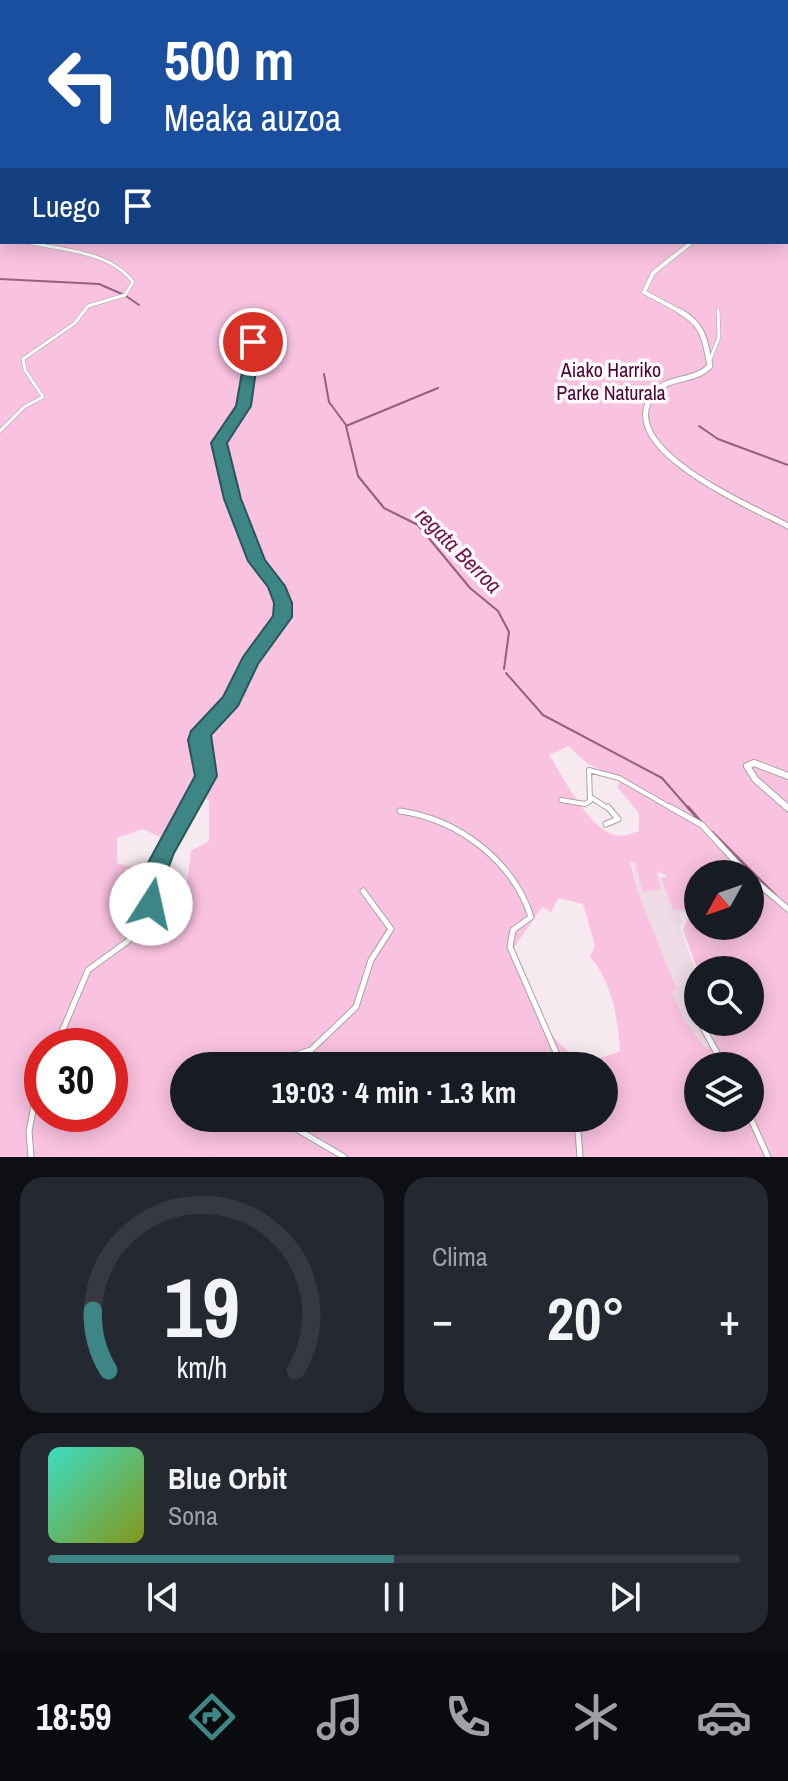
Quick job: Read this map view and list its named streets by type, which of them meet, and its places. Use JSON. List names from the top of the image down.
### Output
{
  "water": ["regata Berroa"],
  "parks": ["Aiako Harriko Parke Naturala"],
  "north": "bottom left",
  "page": {
    "turn": ["500 m", "Meaka auzoa"],
    "then": "Luego",
    "limit": "30",
    "trip": "19:03 · 4 min · 1.3 km",
    "tile": "Clima",
    "heat": ["−", "20°", "+"],
    "song": ["Blue Orbit", "Sona"],
    "tabs": "18:59",
    "gauge": ["19", "km/h"]
  }
}
